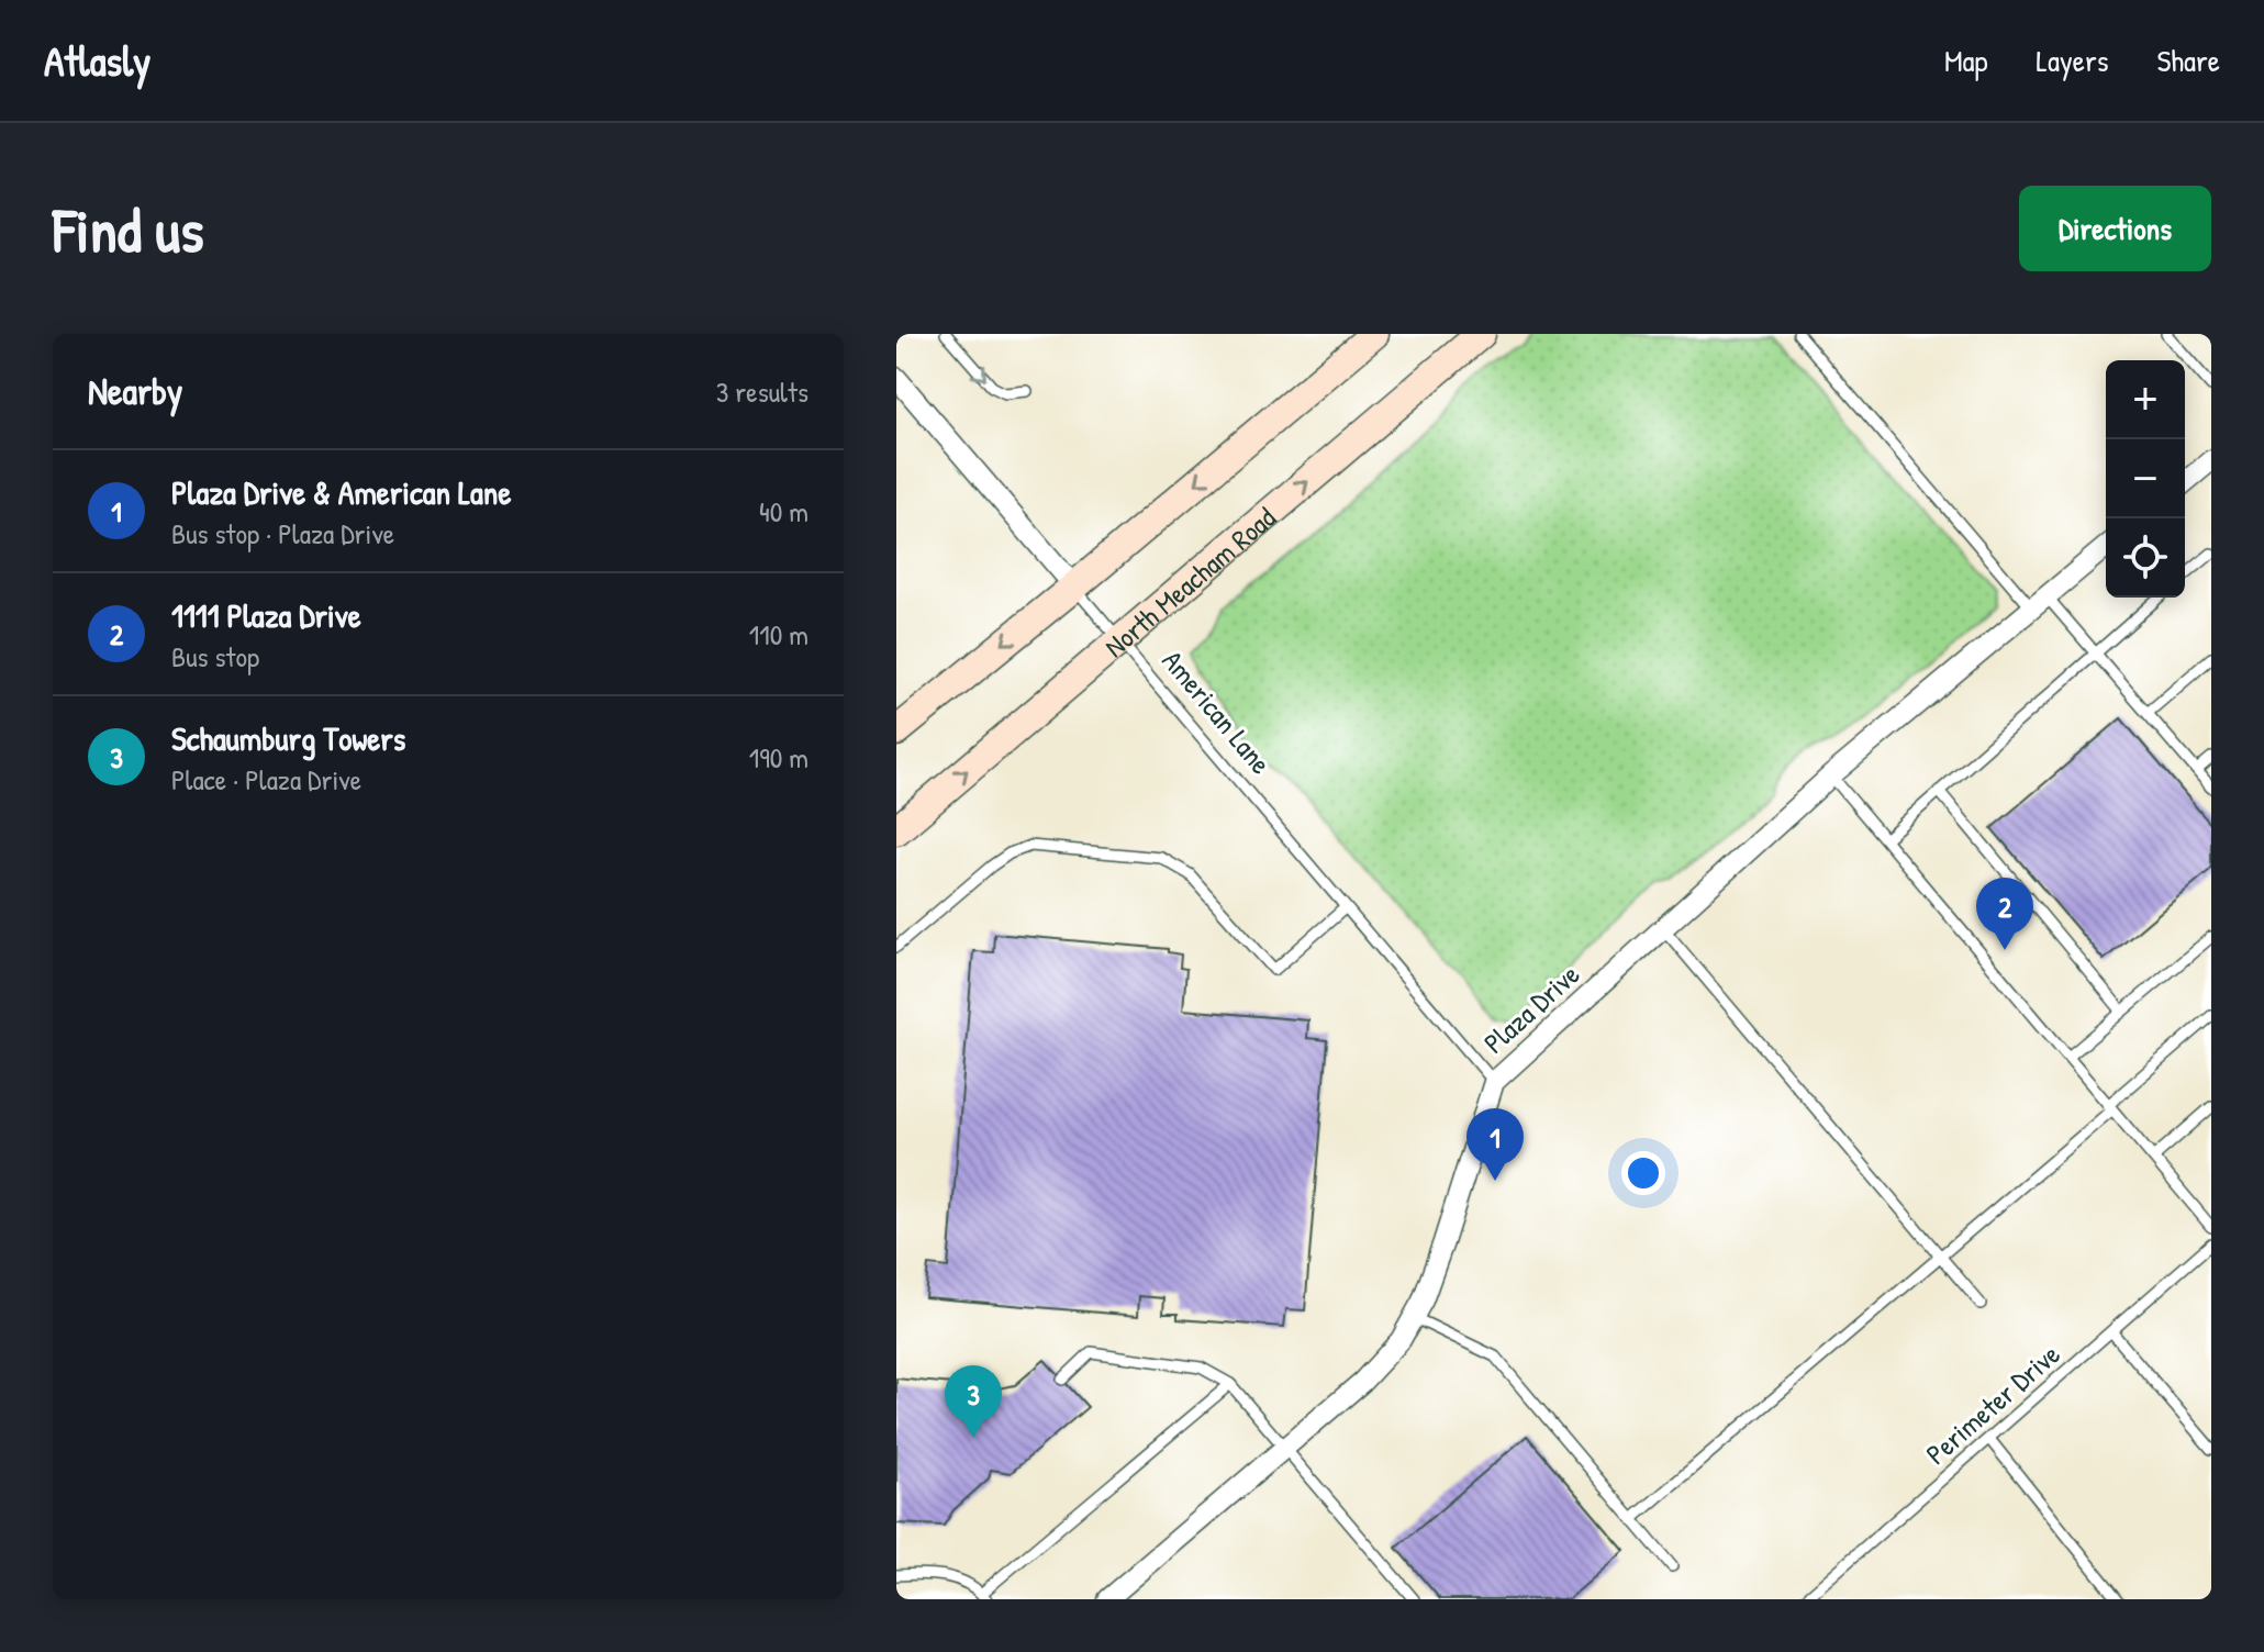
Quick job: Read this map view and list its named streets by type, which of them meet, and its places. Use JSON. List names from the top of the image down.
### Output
{
  "streets": {
    "main road": ["North Meacham Road"],
    "street": ["American Lane", "Plaza Drive"],
    "lane": ["Perimeter Drive"]
  },
  "crossings": [
    ["North Meacham Road", "American Lane"],
    ["American Lane", "Plaza Drive"]
  ],
  "page": {
    "header": "Atlasly",
    "nav": ["Map", "Layers", "Share"],
    "buttons": "Directions",
    "title": "Find us",
    "heading": ["Nearby", "3 results"],
    "map_buttons": ["+", "−"],
    "list": [
      {
        "mark": "1",
        "name": "Plaza Drive & American Lane",
        "note": "Bus stop · Plaza Drive",
        "value": "40 m"
      },
      {
        "mark": "2",
        "name": "1111 Plaza Drive",
        "note": "Bus stop",
        "value": "110 m"
      },
      {
        "mark": "3",
        "name": "Schaumburg Towers",
        "note": "Place · Plaza Drive",
        "value": "190 m"
      }
    ],
    "pins": ["2", "1", "3"]
  }
}
